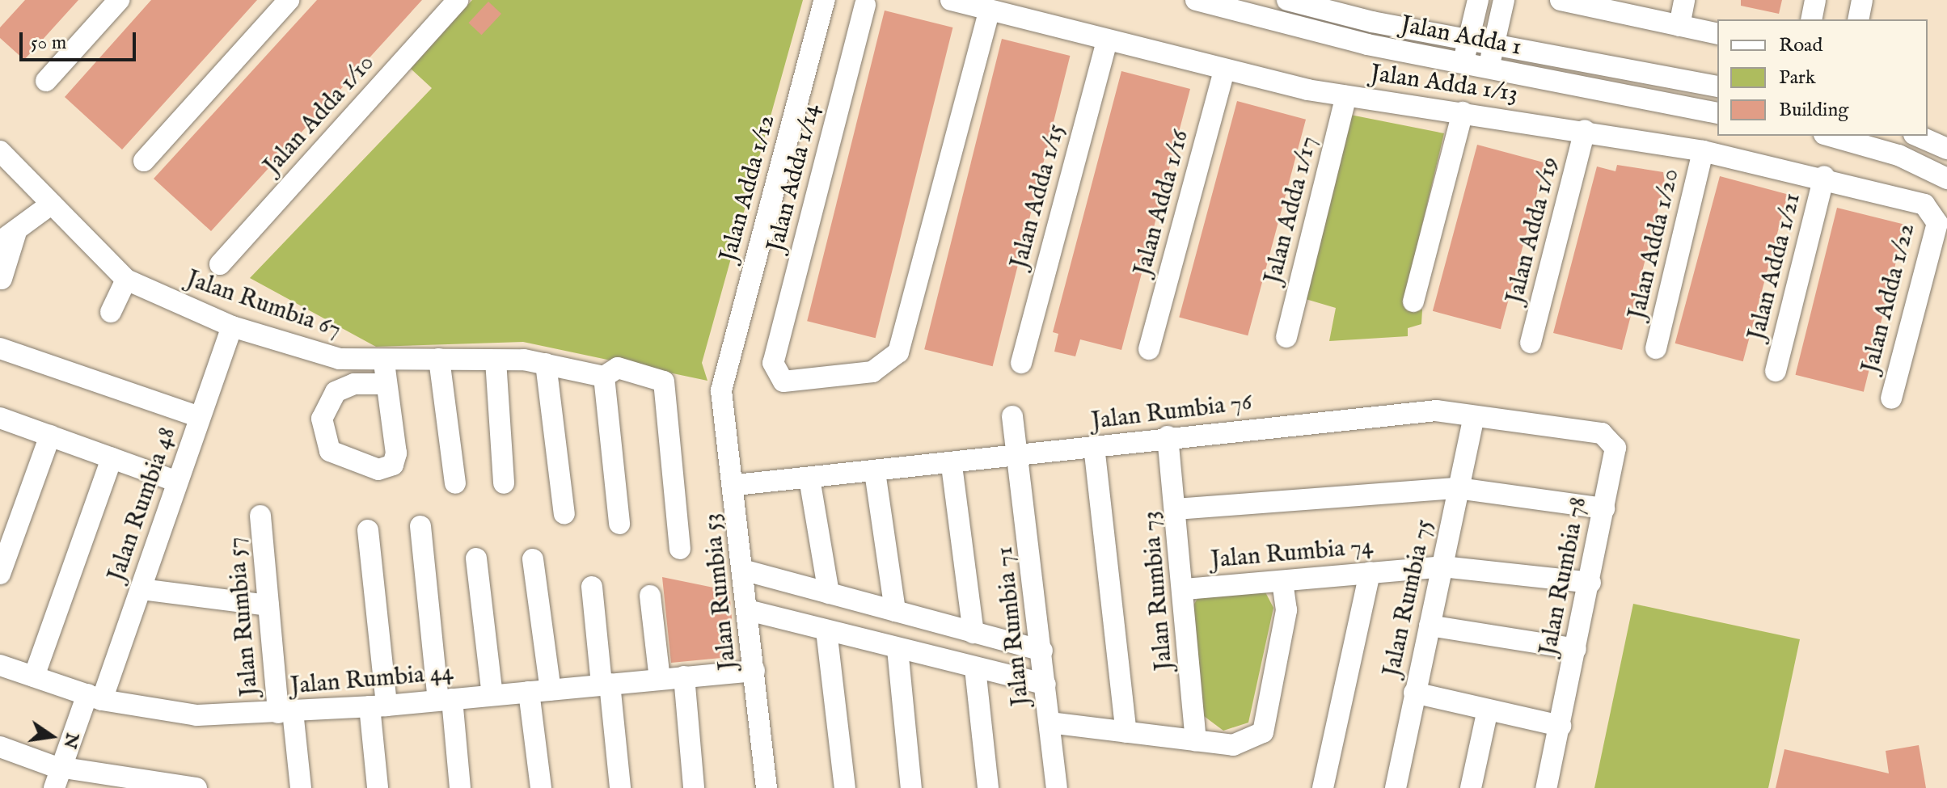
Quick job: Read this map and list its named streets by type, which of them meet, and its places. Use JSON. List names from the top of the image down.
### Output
{
  "streets": {
    "street": [
      "Jalan Adda 1",
      "Jalan Adda 1/13",
      "Jalan Adda 1/10",
      "Jalan Adda 1/14",
      "Jalan Adda 1/12",
      "Jalan Adda 1/15",
      "Jalan Adda 1/16",
      "Jalan Adda 1/17",
      "Jalan Adda 1/19",
      "Jalan Adda 1/20",
      "Jalan Adda 1/21",
      "Jalan Adda 1/22",
      "Jalan Rumbia 67",
      "Jalan Rumbia 76",
      "Jalan Rumbia 48",
      "Jalan Rumbia 74",
      "Jalan Rumbia 78",
      "Jalan Rumbia 73",
      "Jalan Rumbia 53",
      "Jalan Rumbia 75",
      "Jalan Rumbia 57",
      "Jalan Rumbia 71",
      "Jalan Rumbia 44"
    ]
  },
  "crossings": [
    ["Jalan Adda 1/13", "Jalan Adda 1/14"],
    ["Jalan Adda 1/13", "Jalan Adda 1/15"],
    ["Jalan Adda 1/13", "Jalan Adda 1/16"],
    ["Jalan Adda 1/13", "Jalan Adda 1/17"],
    ["Jalan Adda 1/13", "Jalan Adda 1/19"],
    ["Jalan Adda 1/13", "Jalan Adda 1/20"],
    ["Jalan Adda 1/13", "Jalan Adda 1/21"],
    ["Jalan Adda 1/13", "Jalan Adda 1/22"],
    ["Jalan Adda 1/12", "Jalan Rumbia 53"],
    ["Jalan Rumbia 67", "Jalan Rumbia 48"],
    ["Jalan Rumbia 76", "Jalan Rumbia 78"],
    ["Jalan Rumbia 76", "Jalan Rumbia 73"],
    ["Jalan Rumbia 76", "Jalan Rumbia 53"],
    ["Jalan Rumbia 76", "Jalan Rumbia 75"],
    ["Jalan Rumbia 76", "Jalan Rumbia 71"],
    ["Jalan Rumbia 48", "Jalan Rumbia 44"],
    ["Jalan Rumbia 74", "Jalan Rumbia 78"],
    ["Jalan Rumbia 74", "Jalan Rumbia 73"],
    ["Jalan Rumbia 74", "Jalan Rumbia 75"],
    ["Jalan Rumbia 53", "Jalan Rumbia 44"],
    ["Jalan Rumbia 57", "Jalan Rumbia 44"]
  ],
  "legend": ["Road", "Park", "Building"],
  "scale_bar": "50 m",
  "north": "right"
}
